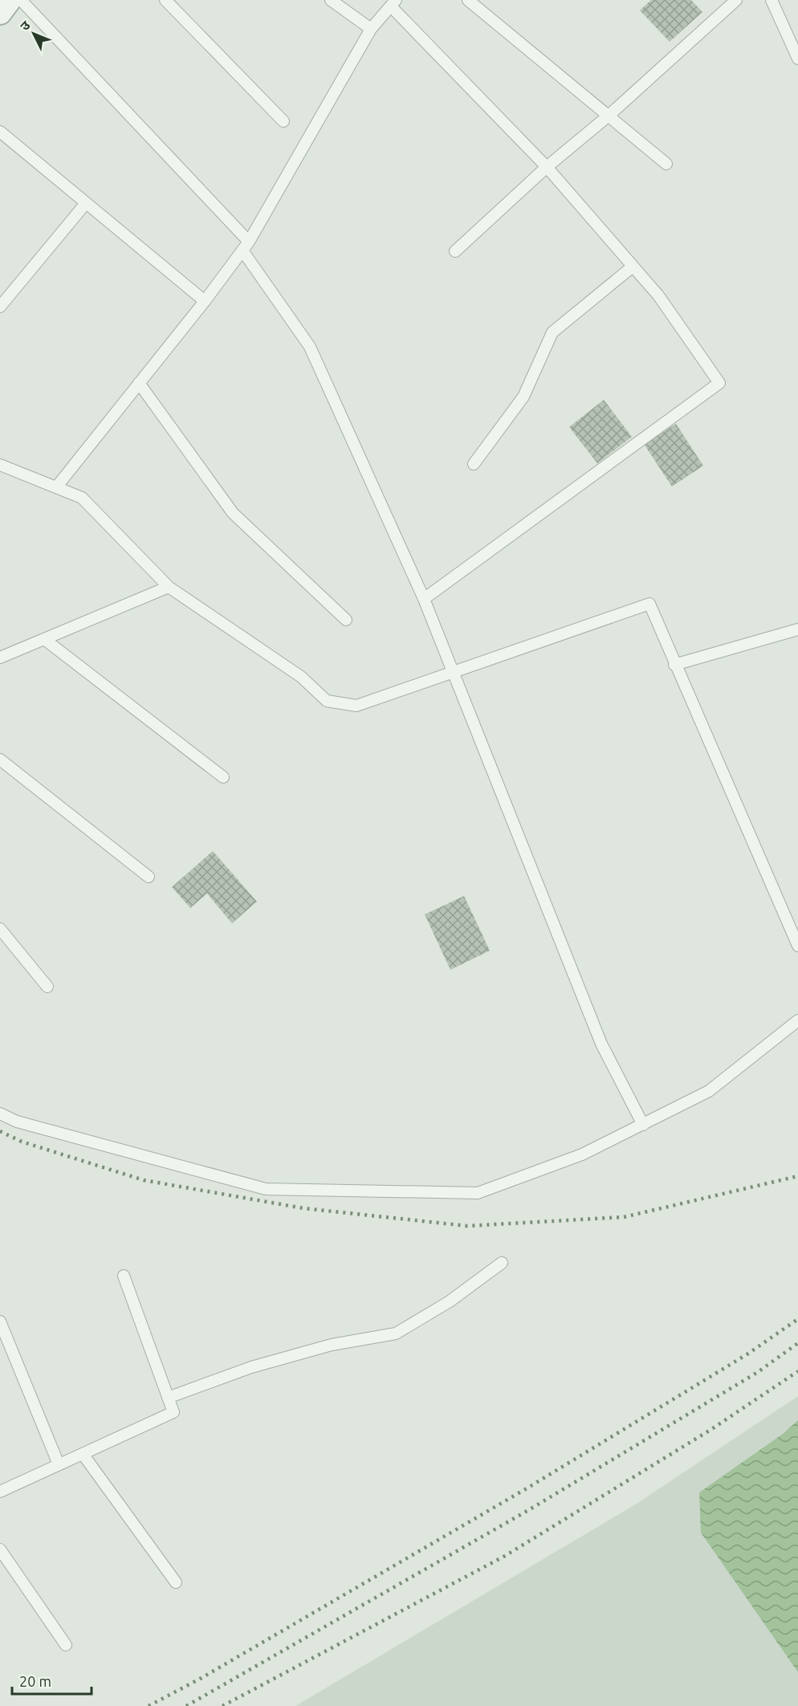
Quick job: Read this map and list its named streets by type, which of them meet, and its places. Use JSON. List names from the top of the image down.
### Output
{
  "scale_bar": "20 m",
  "north": "top left"
}
